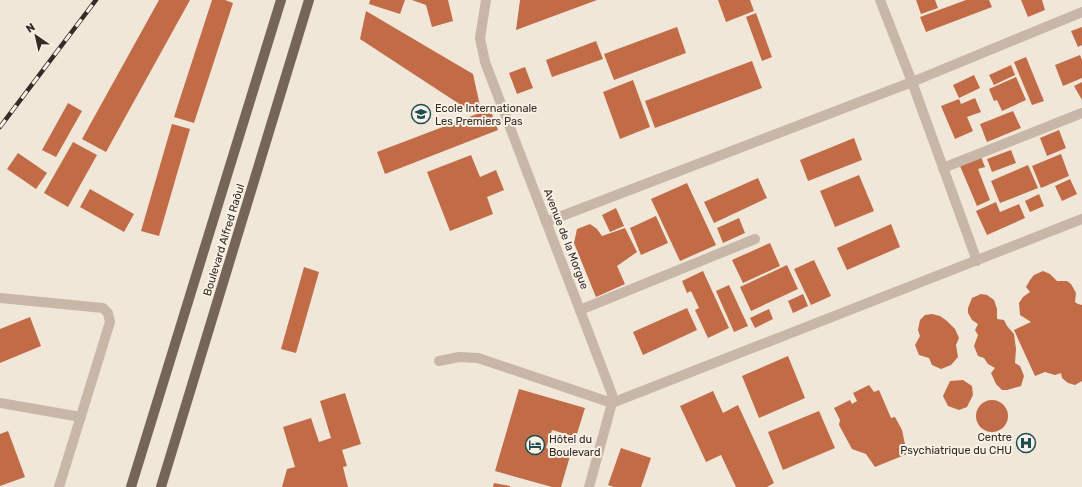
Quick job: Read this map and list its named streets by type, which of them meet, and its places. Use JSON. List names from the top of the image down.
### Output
{
  "streets": {
    "main road": ["Boulevard Alfred Raôul"],
    "street": ["Avenue de la Morgue"]
  },
  "places": {
    "school or university": ["Ecole Internationale Les Premiers Pas"],
    "hospital": ["Centre Psychiatrique du CHU"],
    "hotel": ["Hôtel du Boulevard"]
  },
  "north": "top left"
}
